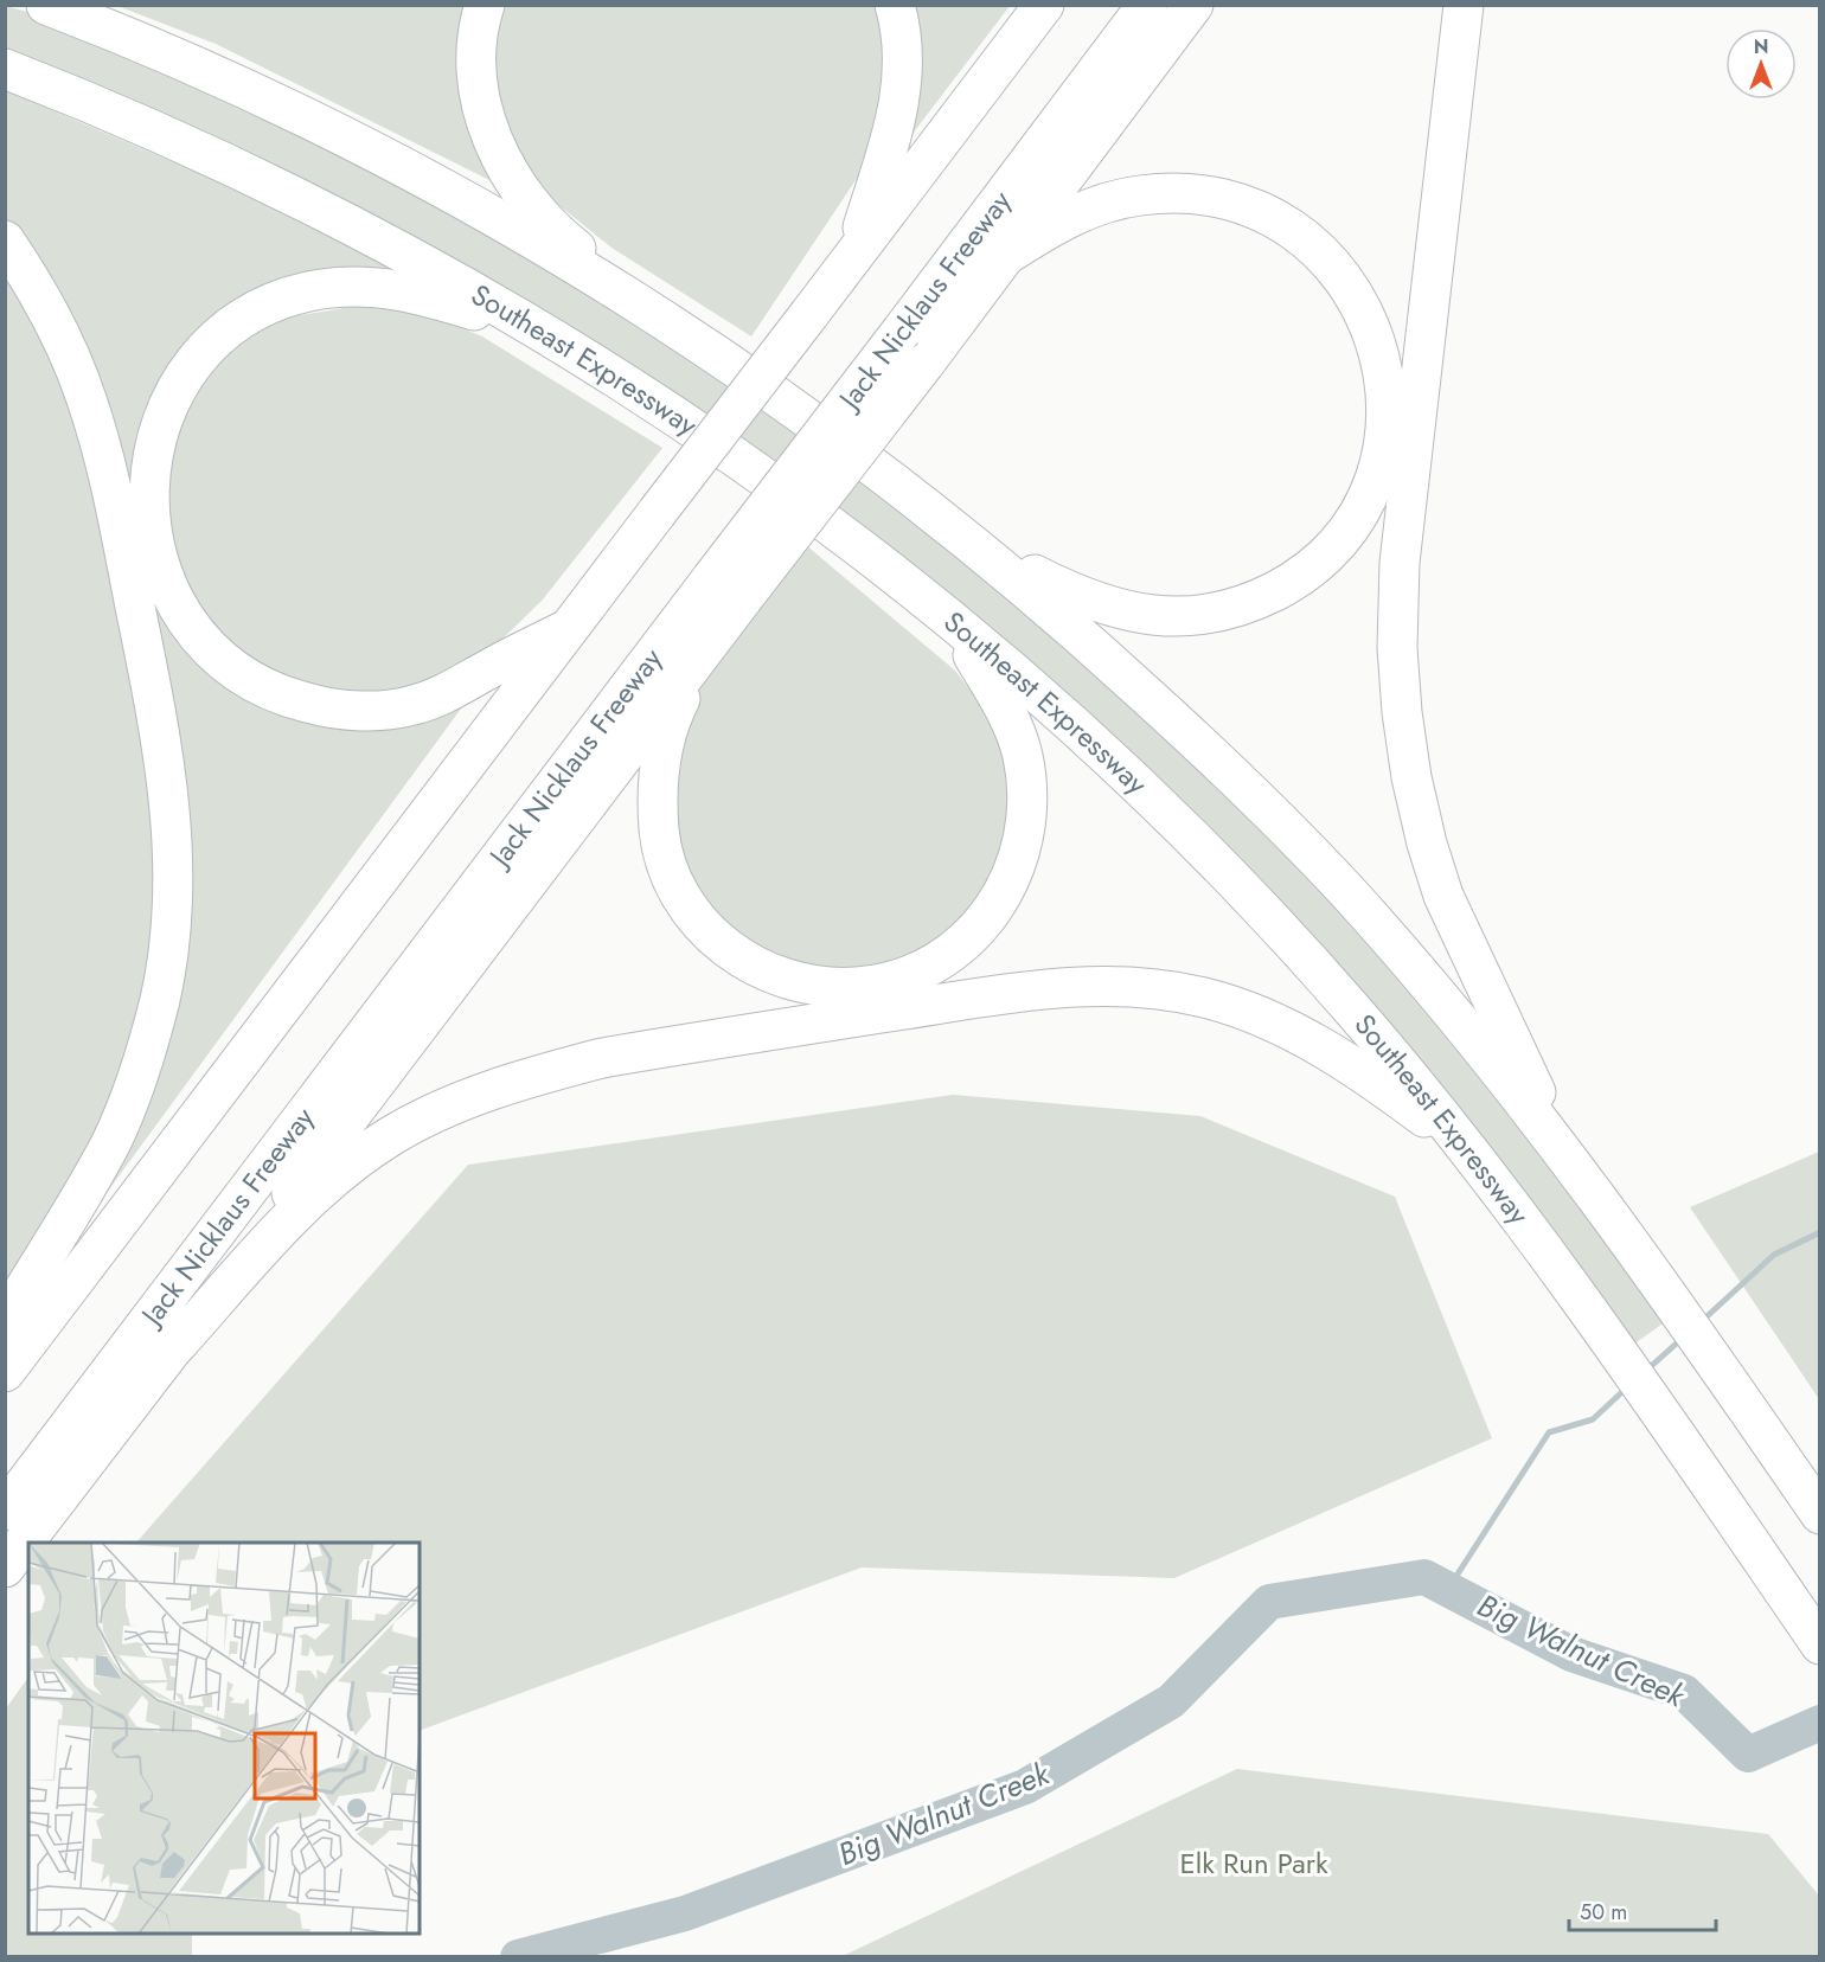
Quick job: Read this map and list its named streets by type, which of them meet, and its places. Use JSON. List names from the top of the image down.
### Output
{
  "streets": {
    "highway": ["Jack Nicklaus Freeway", "Southeast Expressway"]
  },
  "water": ["Big Walnut Creek"],
  "parks": ["Elk Run Park"],
  "scale_bar": "50 m",
  "north": "top"
}
